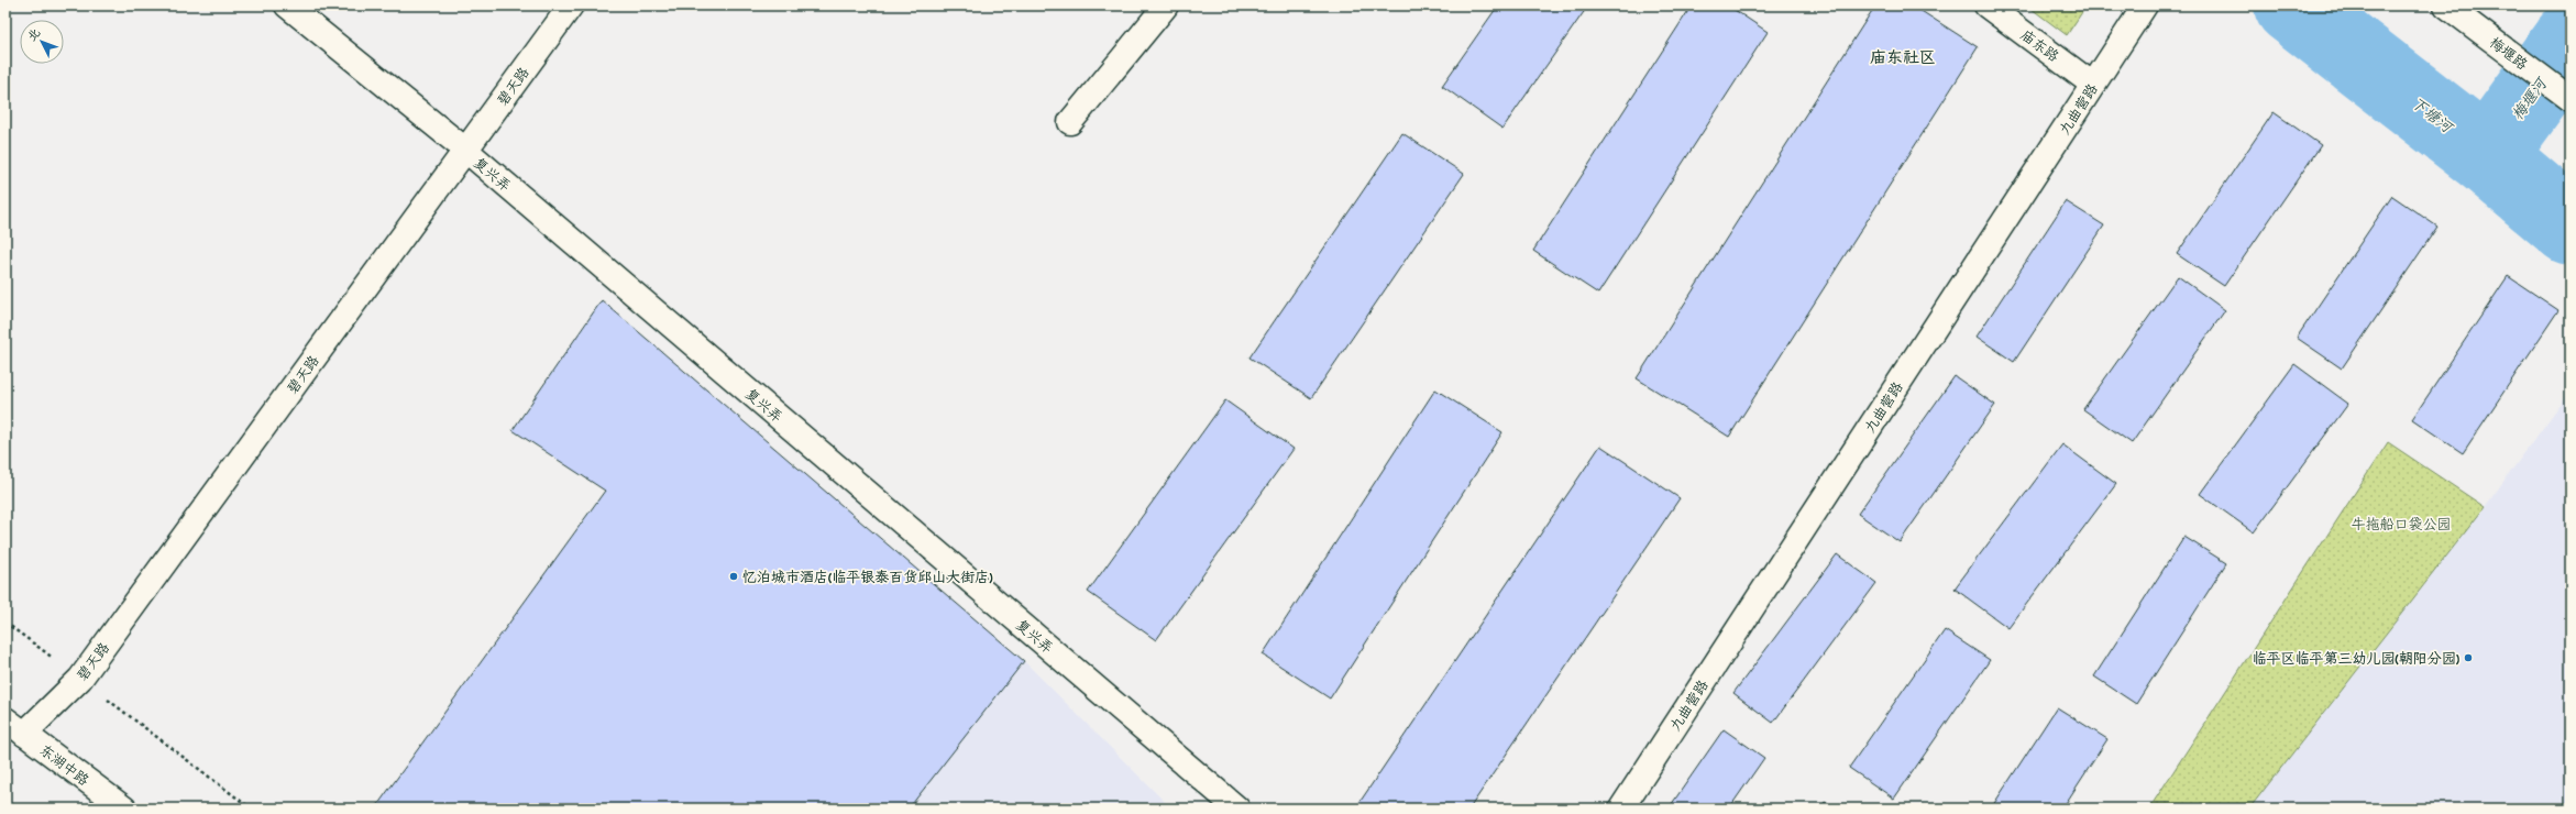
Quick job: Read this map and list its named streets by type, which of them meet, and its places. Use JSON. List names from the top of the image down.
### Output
{
  "streets": {
    "street": [
      "庙东路",
      "梅堰路",
      "碧天路",
      "九曲营路",
      "复兴弄",
      "东湖中路"
    ]
  },
  "crossings": [
    ["庙东路", "九曲营路"],
    ["碧天路", "复兴弄"],
    ["碧天路", "东湖中路"]
  ],
  "districts": ["庙东社区"],
  "water": ["梅堰河", "下塘河"],
  "parks": ["牛拖船口袋公园"],
  "places": ["忆泊城市酒店(临平银泰百货邱山大街店)", "临平区临平第三幼儿园(朝阳分园)"],
  "north": "top left"
}
